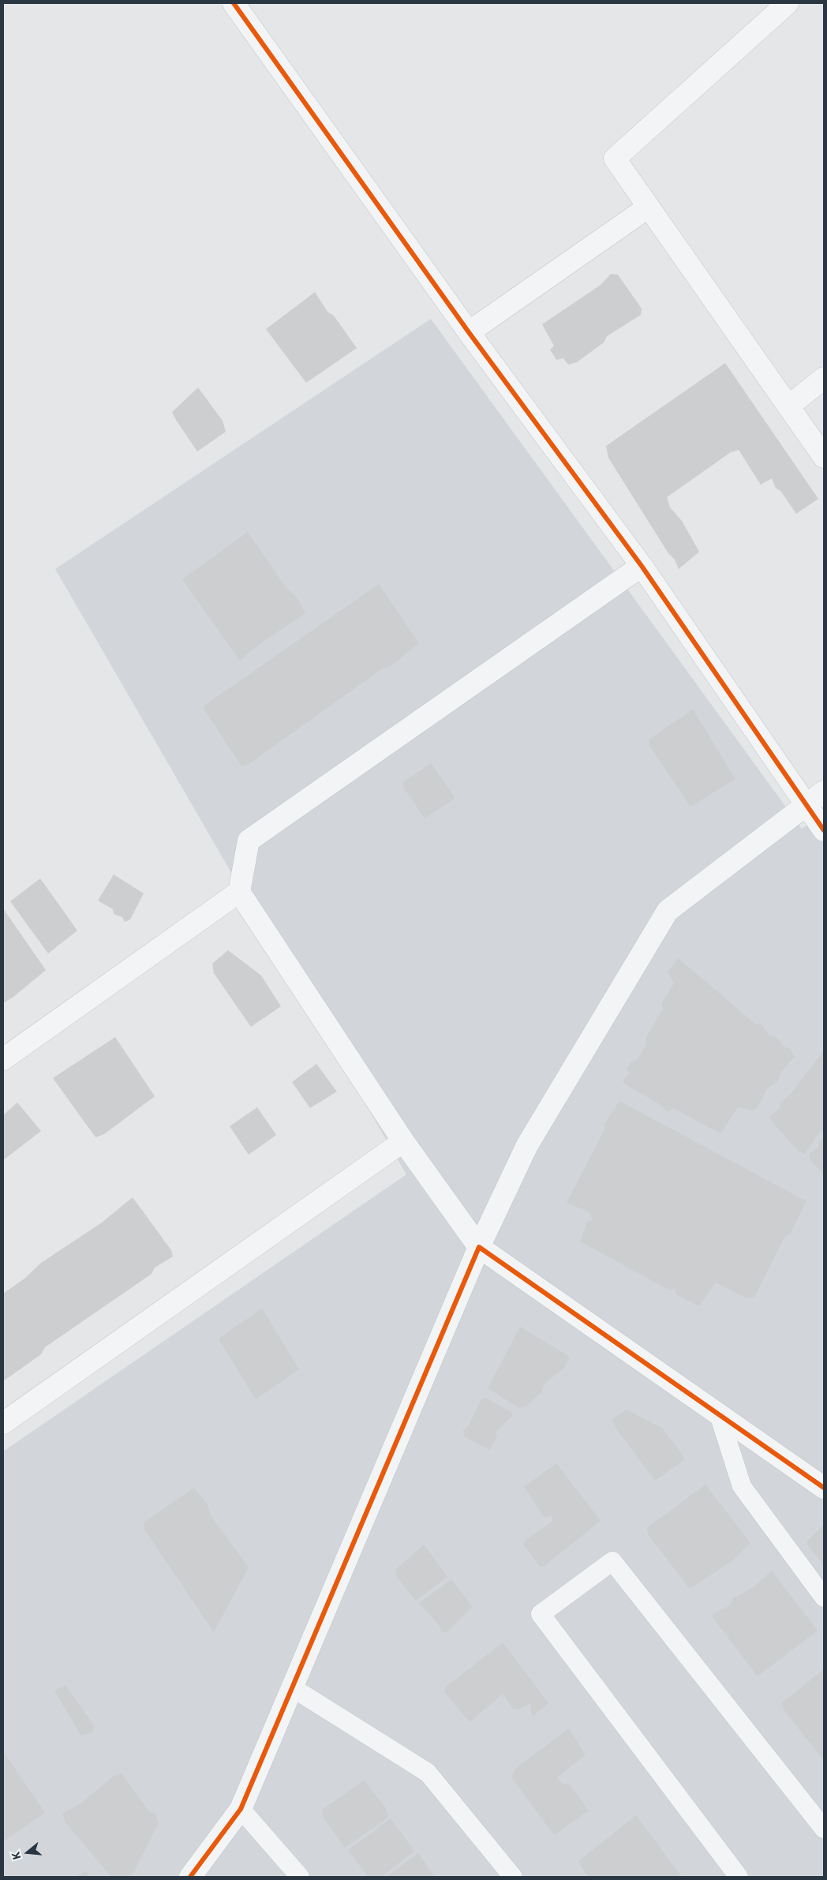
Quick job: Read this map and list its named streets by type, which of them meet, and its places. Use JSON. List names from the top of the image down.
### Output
{
  "north": "left"
}
